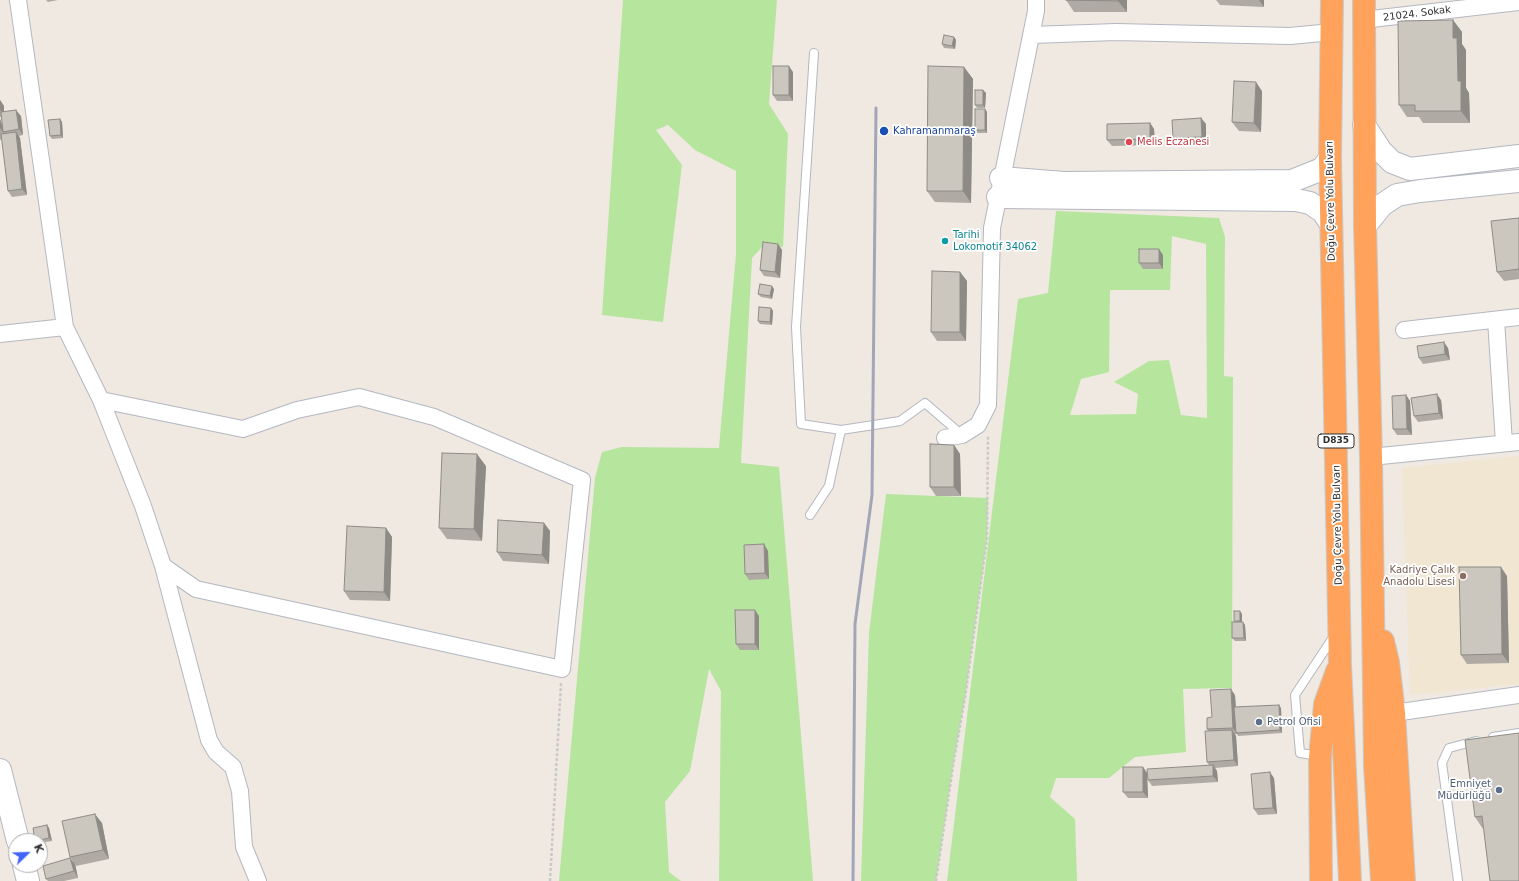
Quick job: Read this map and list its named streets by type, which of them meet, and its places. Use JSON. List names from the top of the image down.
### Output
{
  "streets": {
    "highway": ["Doğu Çevre Yolu Bulvarı", "D835"],
    "street": ["21024. Sokak"]
  },
  "places": [
    "Kahramanmaraş",
    "Melis Eczanesi",
    "Tarihi Lokomotif 34062",
    "Kadriye Çalık Anadolu Lisesi",
    "Petrol Ofisi",
    "Emniyet Müdürlüğü"
  ],
  "north": "top right"
}
